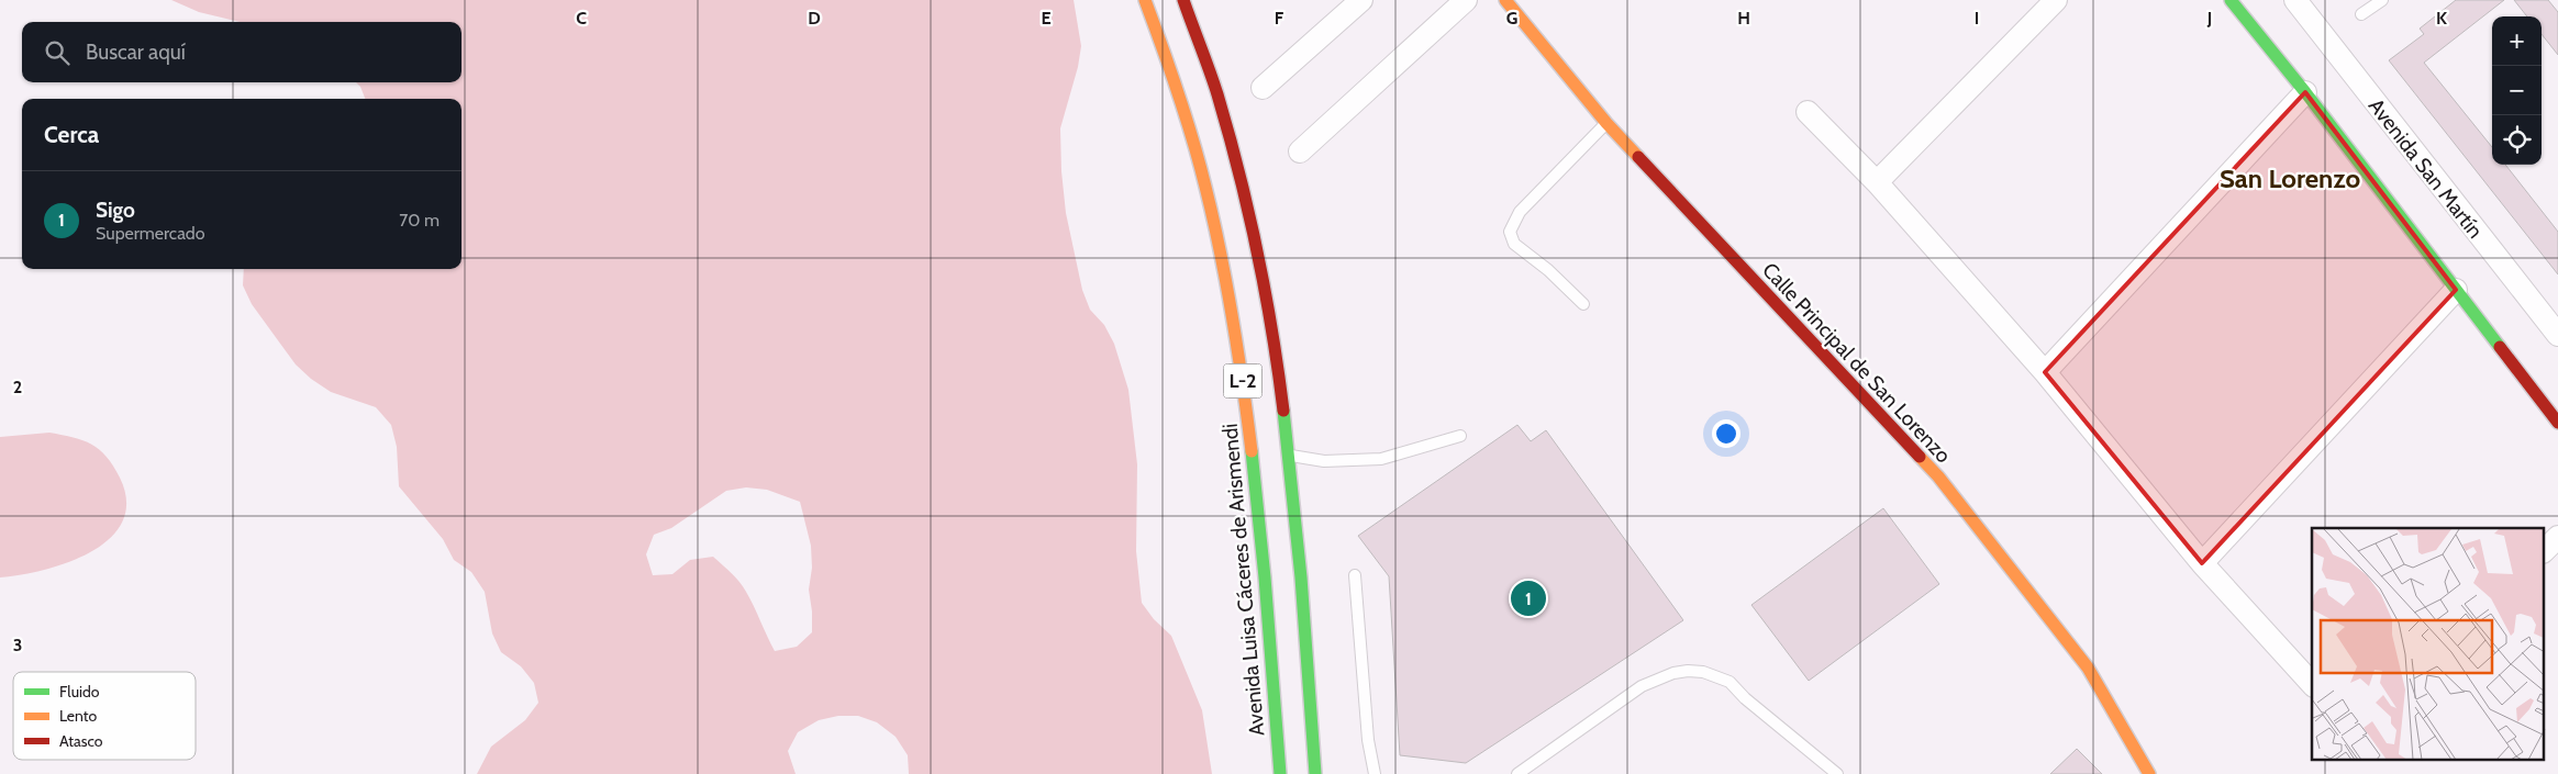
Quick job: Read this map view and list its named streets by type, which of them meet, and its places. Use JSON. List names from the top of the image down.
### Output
{
  "streets": {
    "main road": ["Calle Principal de San Lorenzo", "L-2", "Avenida Luisa Cáceres de Arismendi"],
    "street": ["Avenida San Martín"]
  },
  "districts": ["San Lorenzo"],
  "legend": ["Fluido", "Lento", "Atasco"],
  "page": {
    "map_buttons": ["+", "−"],
    "search": "Buscar aquí",
    "heading": "Cerca",
    "list": [
      {
        "mark": "1",
        "name": "Sigo",
        "note": "Supermercado",
        "value": "70 m"
      }
    ],
    "pins": "1"
  },
  "grid": {
    "columns": [
      "C",
      "D",
      "E",
      "F",
      "G",
      "H",
      "I",
      "J",
      "K"
    ],
    "rows": ["2", "3"]
  }
}
